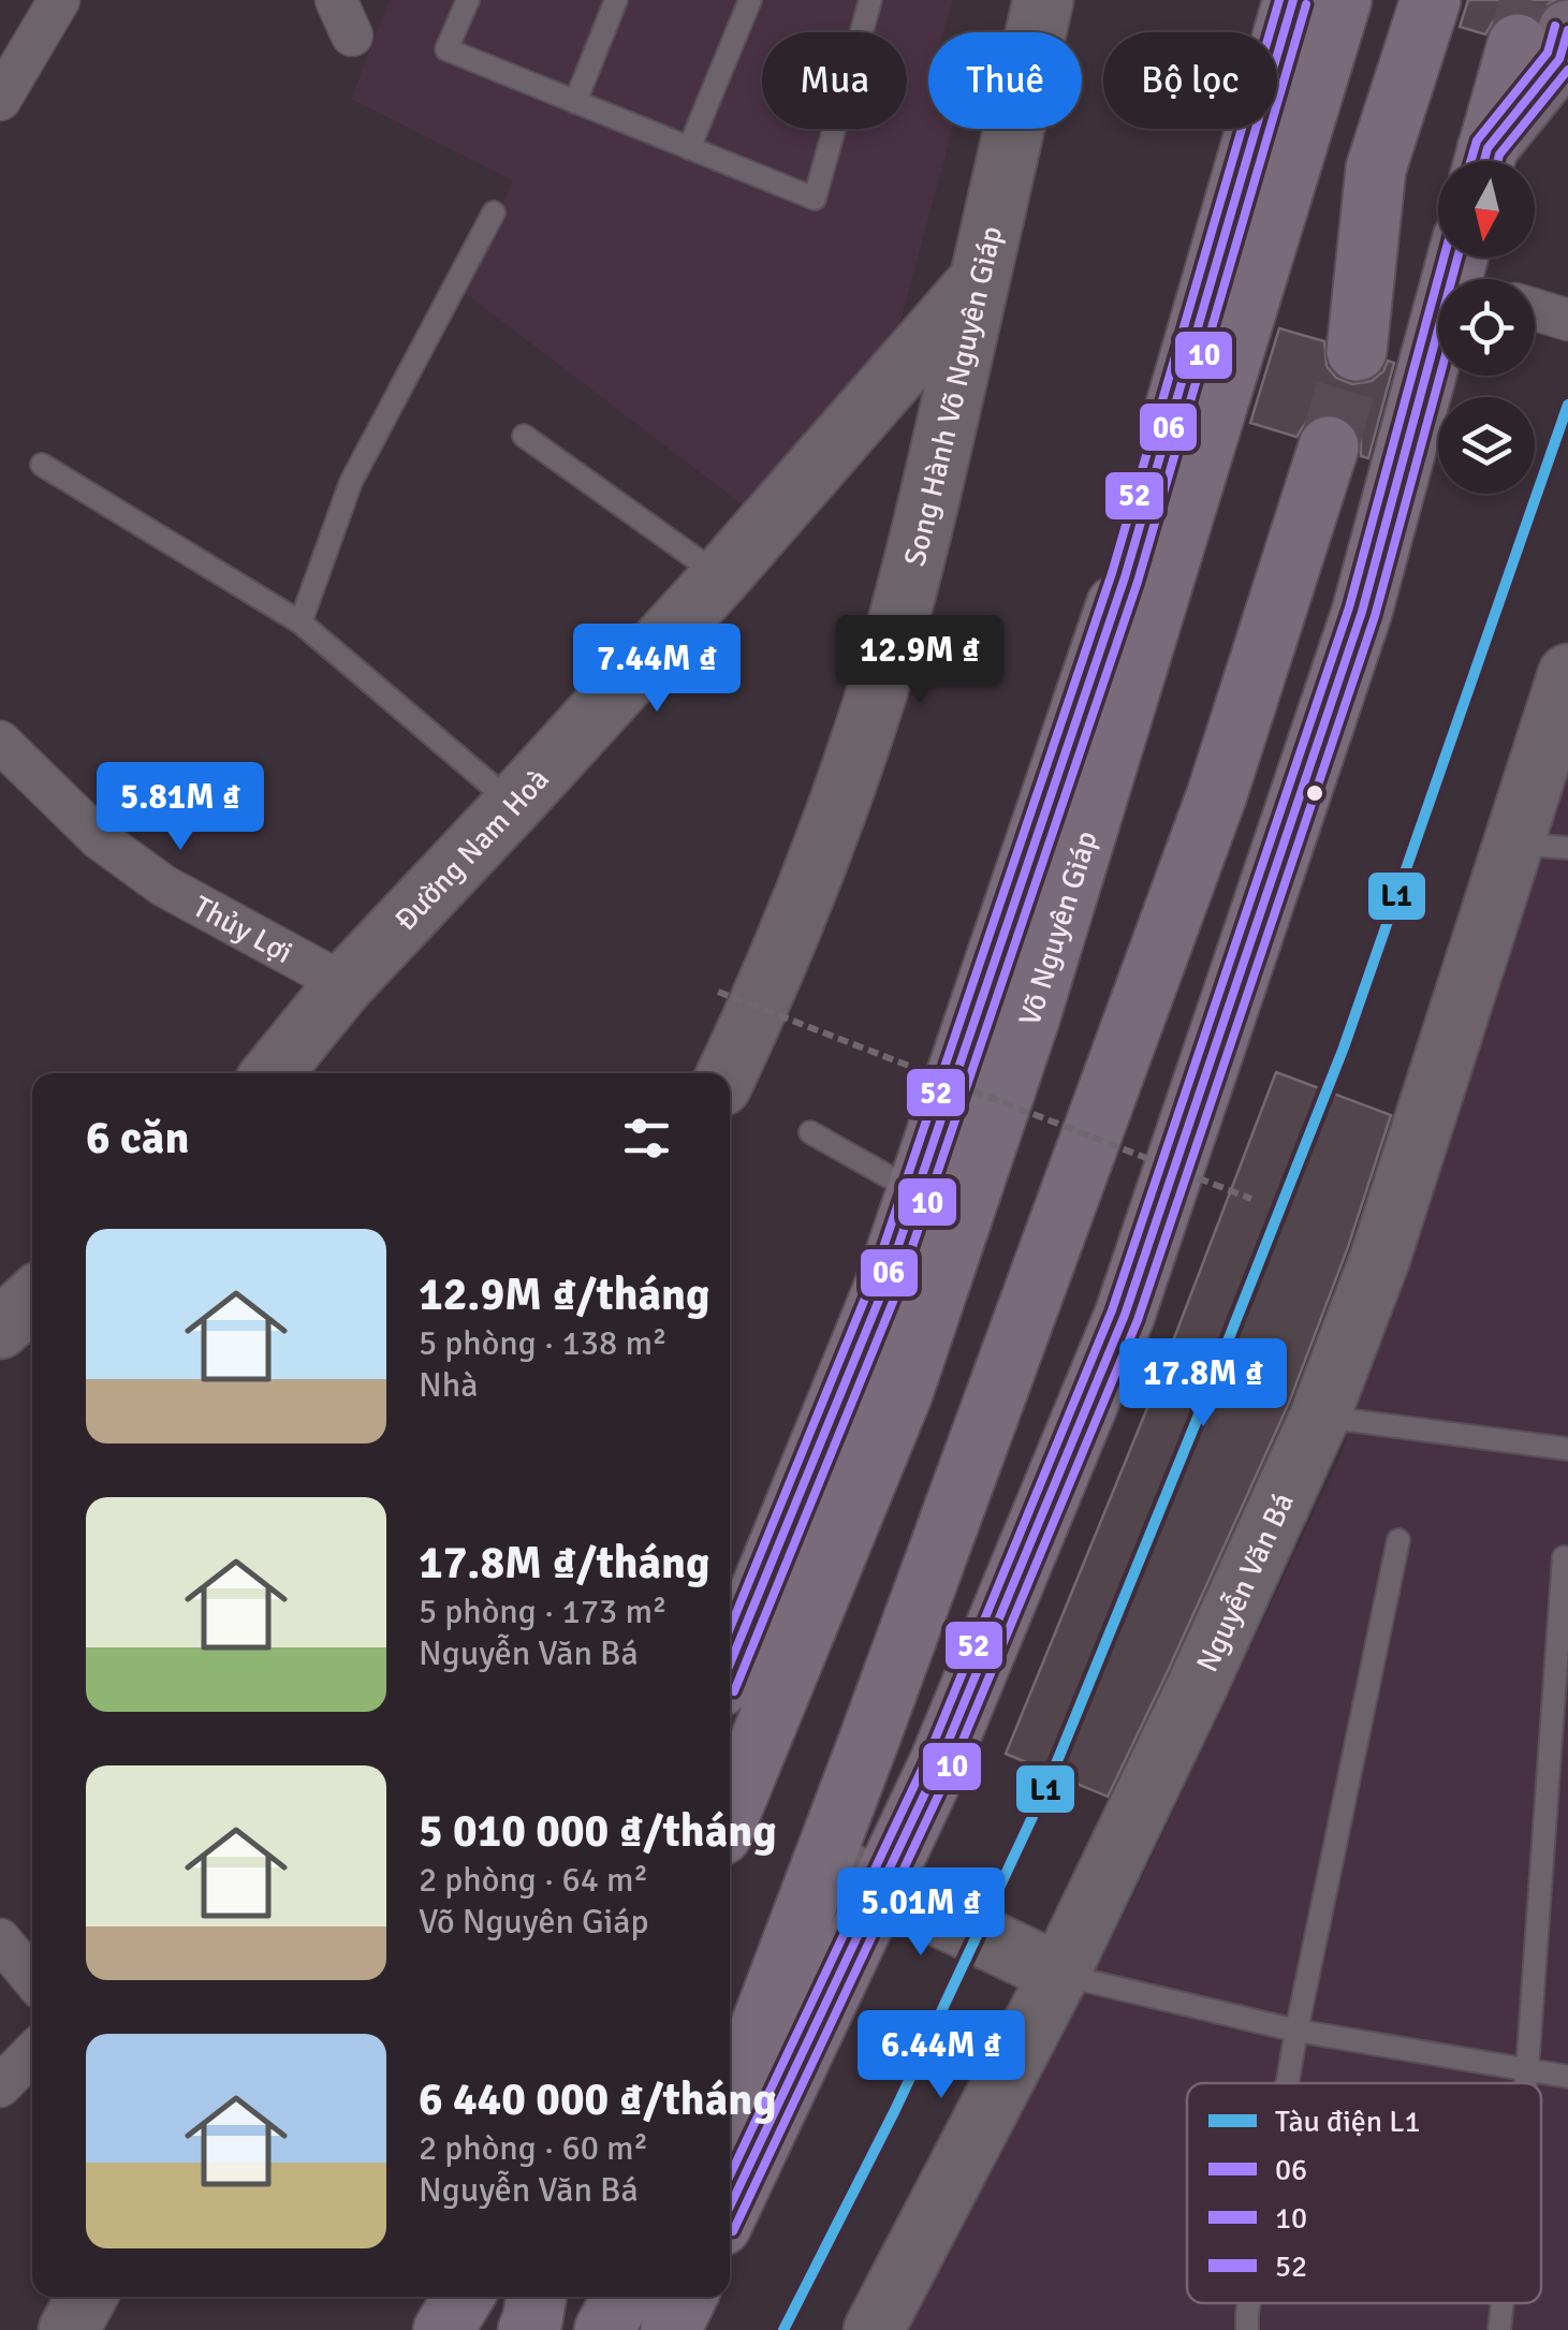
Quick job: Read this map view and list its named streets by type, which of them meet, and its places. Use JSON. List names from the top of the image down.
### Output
{
  "streets": {
    "highway": ["Võ Nguyên Giáp"],
    "main road": ["Song Hành Võ Nguyên Giáp", "Đường Nam Hoà", "Nguyễn Văn Bá"],
    "street": ["Thủy Lợi"]
  },
  "crossings": [
    ["Song Hành Võ Nguyên Giáp", "Đường Nam Hoà"],
    ["Đường Nam Hoà", "Thủy Lợi"]
  ],
  "lines": [
    "transit line 06",
    "transit line 52",
    "transit line 10",
    "metro line L1"
  ],
  "legend": [
    "Tàu điện L1",
    "06",
    "10",
    "52"
  ],
  "north": "bottom",
  "page": {
    "chip": ["Mua", "Thuê", "Bộ lọc"],
    "price": [
      "12.9M ₫",
      "7.44M ₫",
      "5.81M ₫",
      "17.8M ₫",
      "5.01M ₫",
      "6.44M ₫"
    ],
    "heading": "6 căn",
    "list": [
      {
        "name": "12.9M ₫/tháng",
        "note": "5 phòng · 138 m² · Nhà"
      },
      {
        "name": "17.8M ₫/tháng",
        "note": "5 phòng · 173 m² · Nguyễn Văn Bá"
      },
      {
        "name": "5 010 000 ₫/tháng",
        "note": "2 phòng · 64 m² · Võ Nguyên Giáp"
      },
      {
        "name": "6 440 000 ₫/tháng",
        "note": "2 phòng · 60 m² · Nguyễn Văn Bá"
      }
    ]
  }
}
